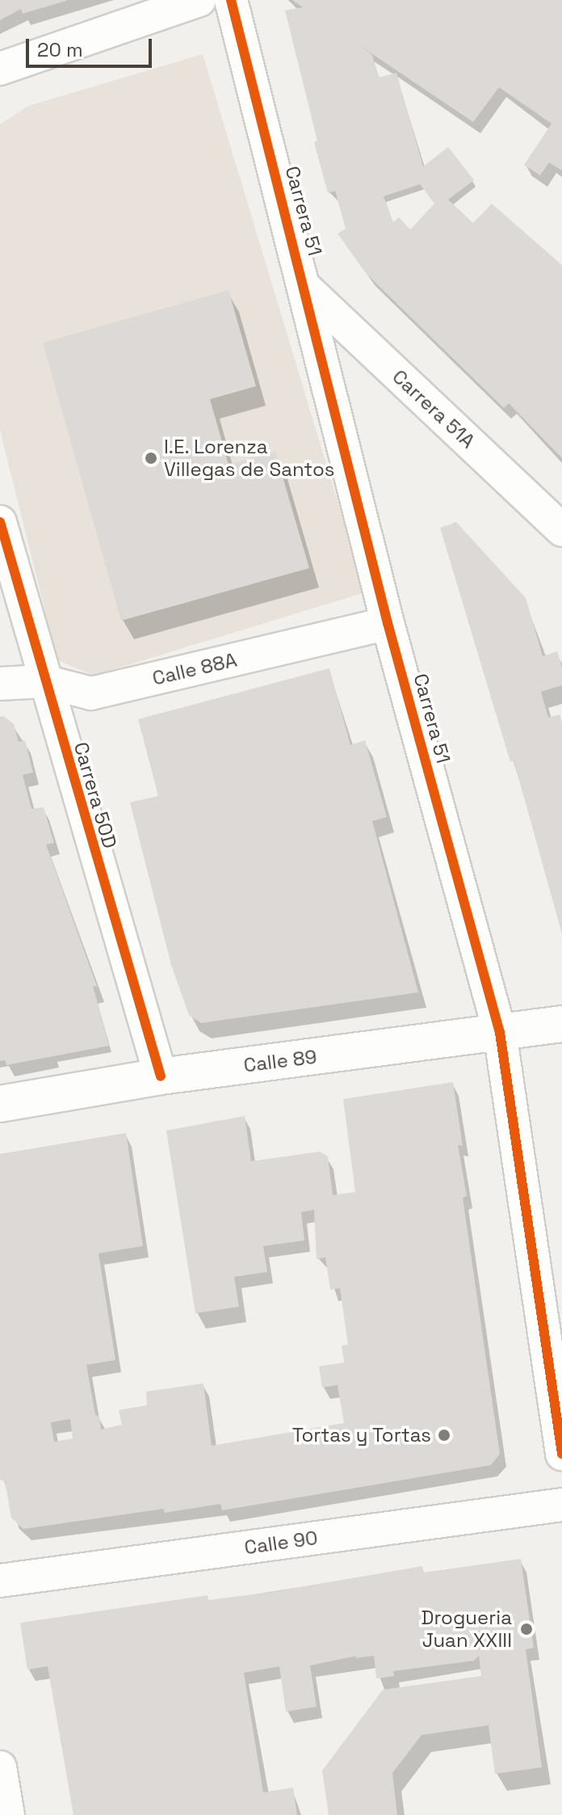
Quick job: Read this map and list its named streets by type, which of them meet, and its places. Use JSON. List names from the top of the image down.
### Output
{
  "streets": {
    "street": [
      "Carrera 51",
      "Carrera 51A",
      "Calle 88A",
      "Carrera 50D",
      "Calle 89",
      "Calle 90"
    ]
  },
  "crossings": [
    ["Carrera 51", "Carrera 51A"],
    ["Carrera 51", "Calle 88A"],
    ["Carrera 51", "Calle 89"],
    ["Calle 88A", "Carrera 50D"],
    ["Carrera 50D", "Calle 89"]
  ],
  "places": ["I.E. Lorenza Villegas de Santos", "Tortas y Tortas", "Drogueria Juan XXIII"],
  "scale_bar": "20 m"
}
